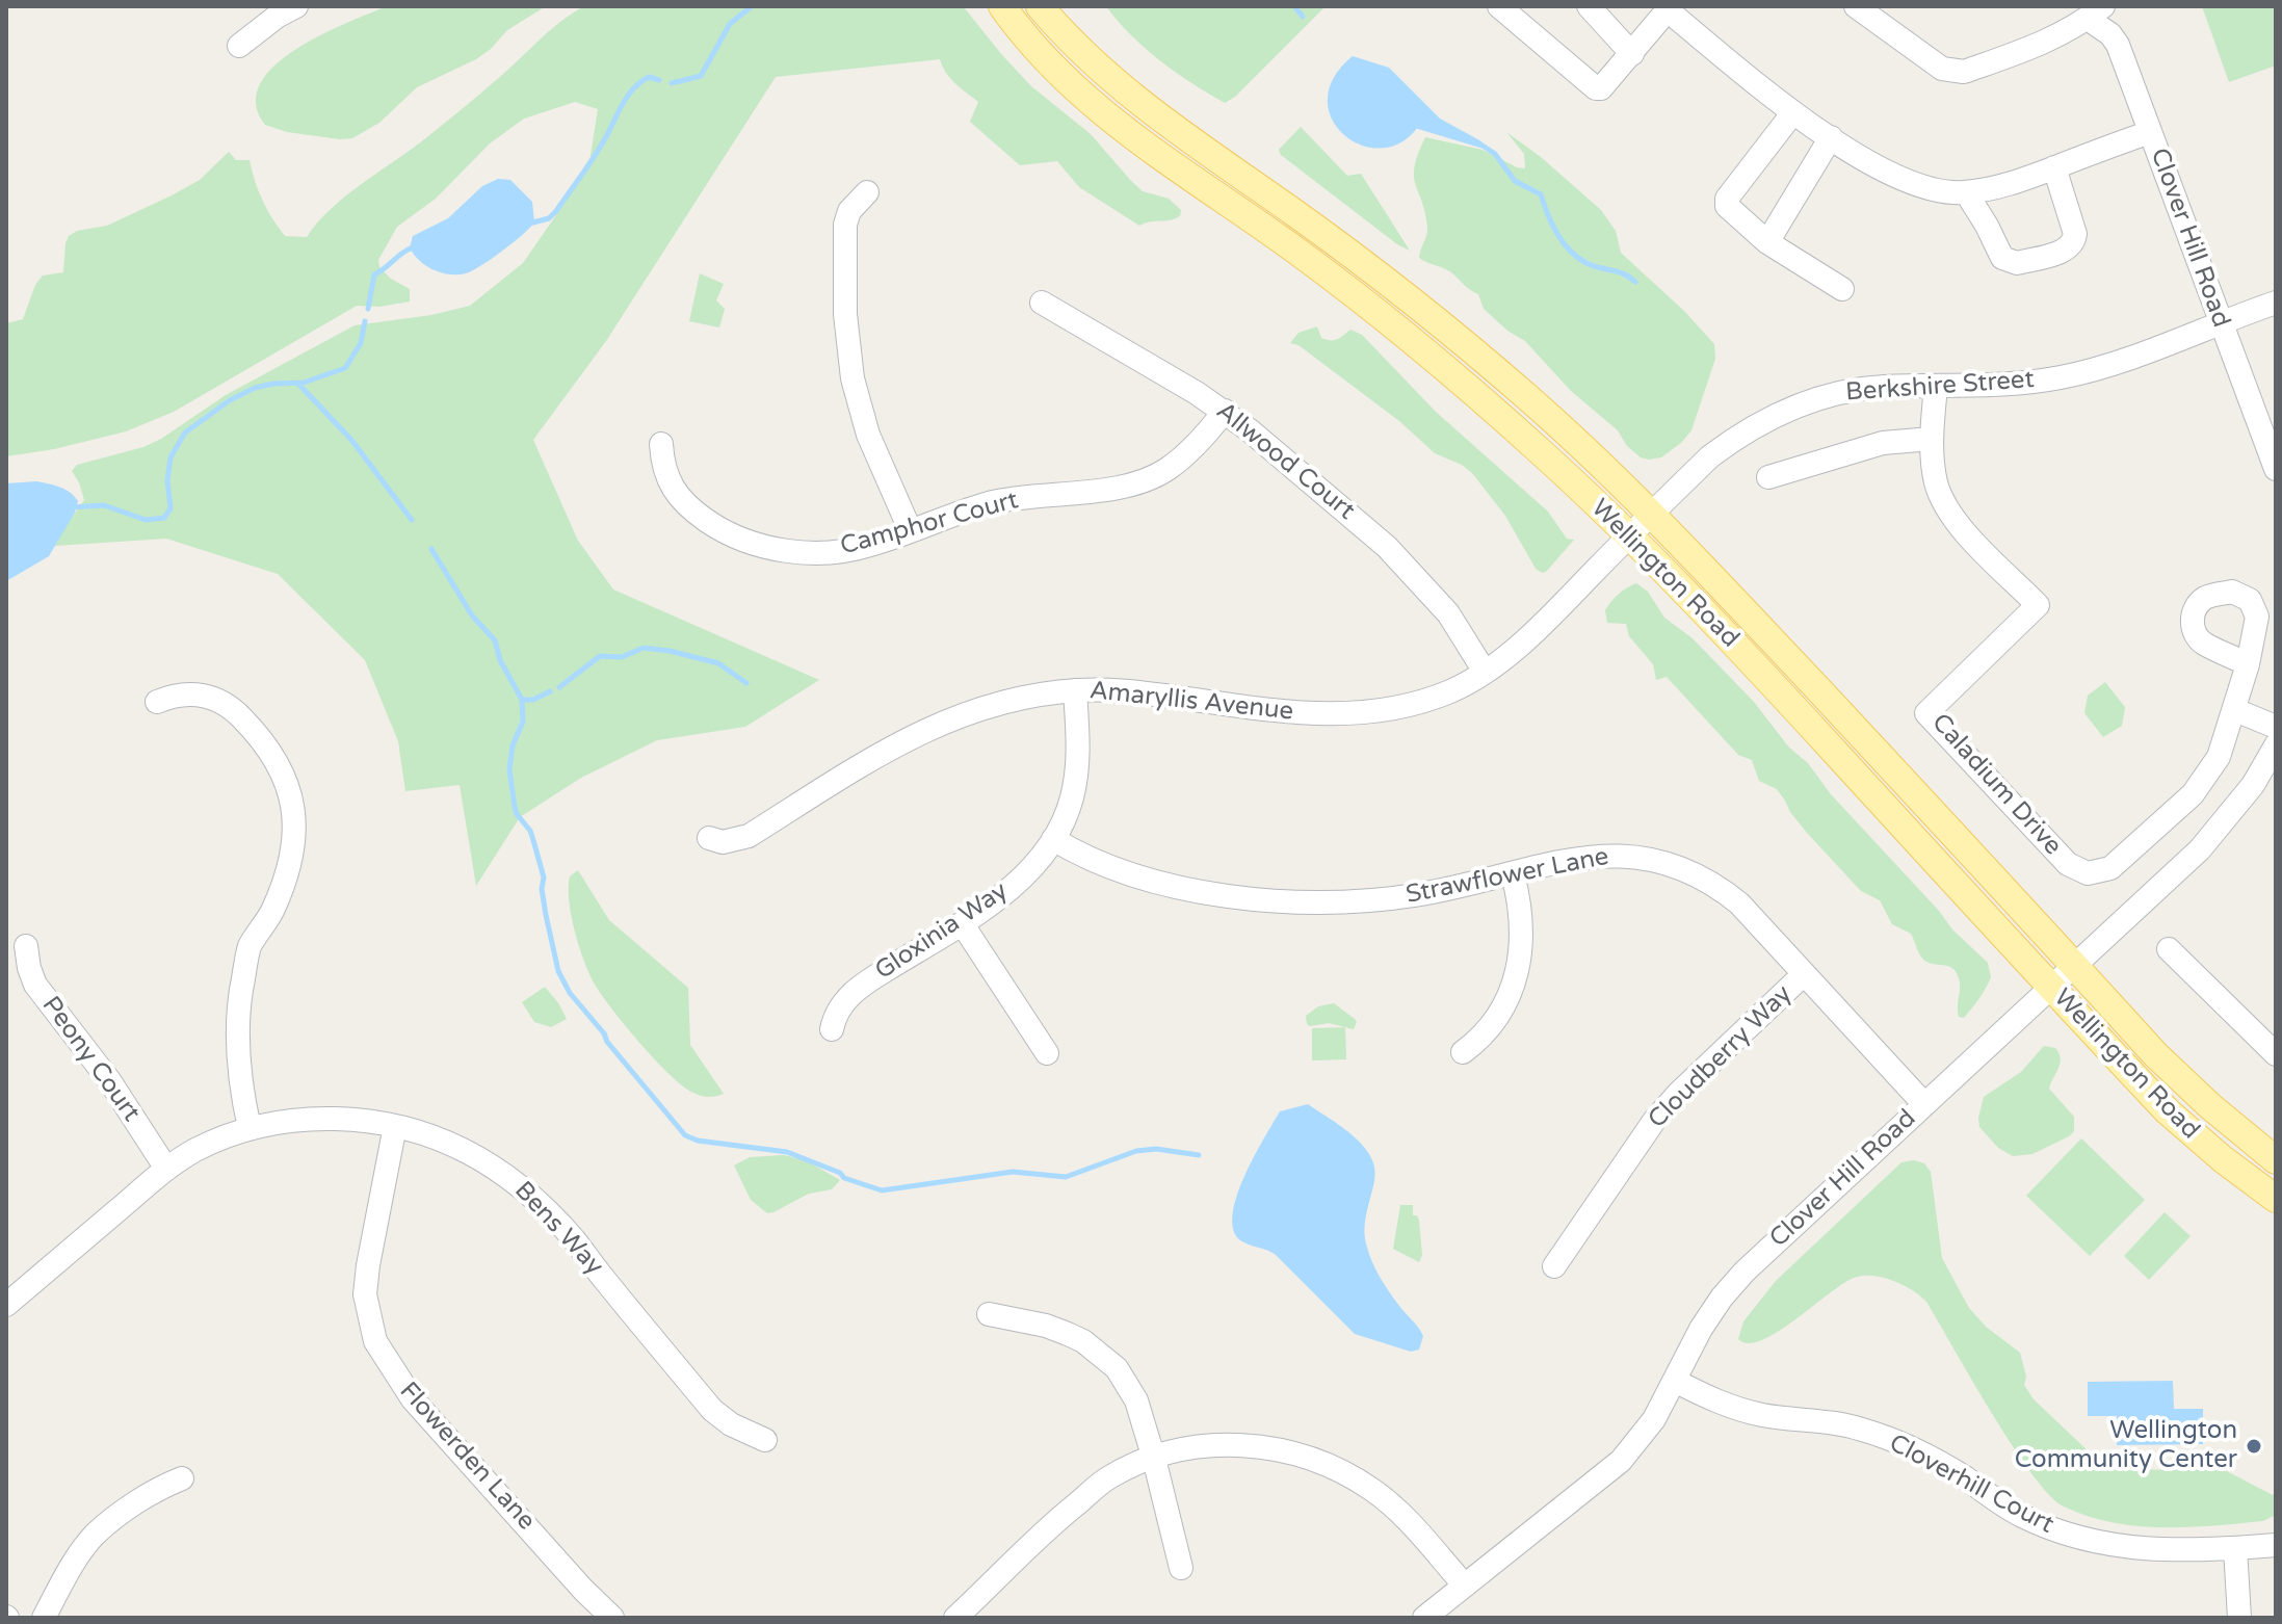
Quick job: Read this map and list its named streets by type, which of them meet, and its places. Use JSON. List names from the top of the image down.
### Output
{
  "streets": {
    "main road": ["Wellington Road"],
    "street": [
      "Clover Hill Road",
      "Berkshire Street",
      "Allwood Court",
      "Camphor Court",
      "Amaryllis Avenue",
      "Caladium Drive",
      "Strawflower Lane",
      "Gloxinia Way",
      "Cloudberry Way",
      "Peony Court",
      "Bens Way",
      "Flowerden Lane",
      "Cloverhill Court"
    ]
  },
  "crossings": [
    ["Clover Hill Road", "Berkshire Street"],
    ["Clover Hill Road", "Wellington Road"],
    ["Clover Hill Road", "Strawflower Lane"],
    ["Clover Hill Road", "Cloverhill Court"],
    ["Berkshire Street", "Wellington Road"],
    ["Berkshire Street", "Amaryllis Avenue"],
    ["Berkshire Street", "Caladium Drive"],
    ["Allwood Court", "Camphor Court"],
    ["Allwood Court", "Amaryllis Avenue"],
    ["Wellington Road", "Amaryllis Avenue"],
    ["Amaryllis Avenue", "Gloxinia Way"],
    ["Strawflower Lane", "Gloxinia Way"],
    ["Strawflower Lane", "Cloudberry Way"],
    ["Peony Court", "Bens Way"],
    ["Bens Way", "Flowerden Lane"]
  ],
  "places": ["Wellington Community Center"]
}
